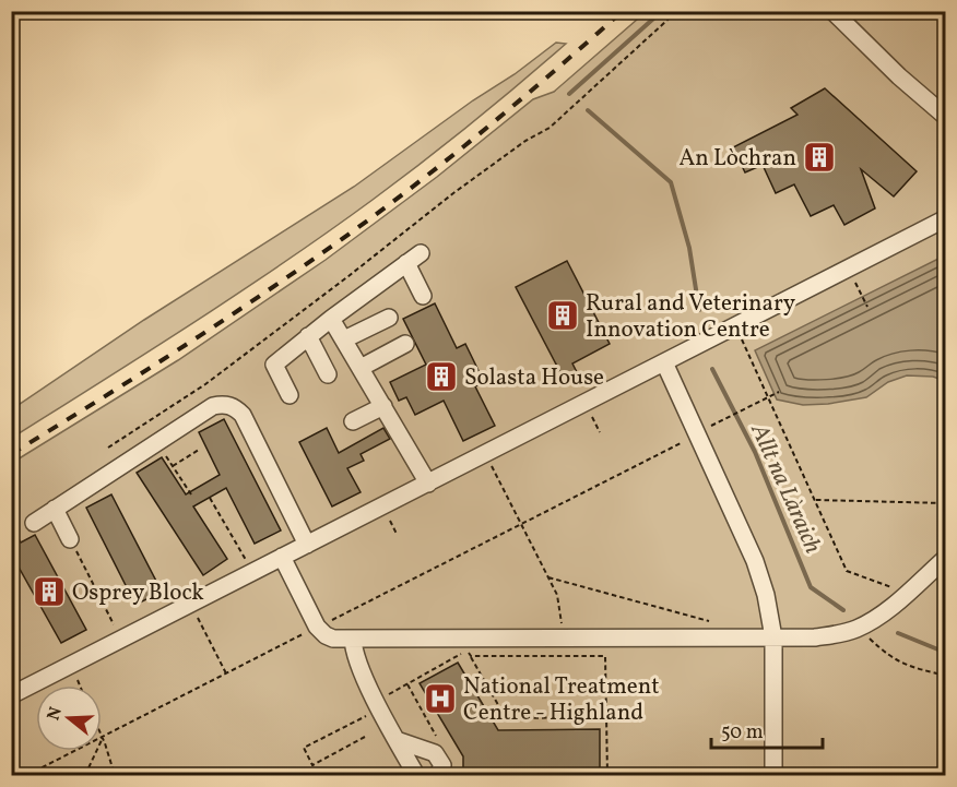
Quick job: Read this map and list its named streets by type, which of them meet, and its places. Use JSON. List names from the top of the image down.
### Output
{
  "water": ["Allt na Làraich"],
  "places": {
    "building": [
      "An Lòchran",
      "Rural and Veterinary Innovation Centre",
      "Solasta House",
      "Osprey Block"
    ],
    "hospital": ["National Treatment Centre - Highland"]
  },
  "scale_bar": "50 m",
  "north": "left"
}
